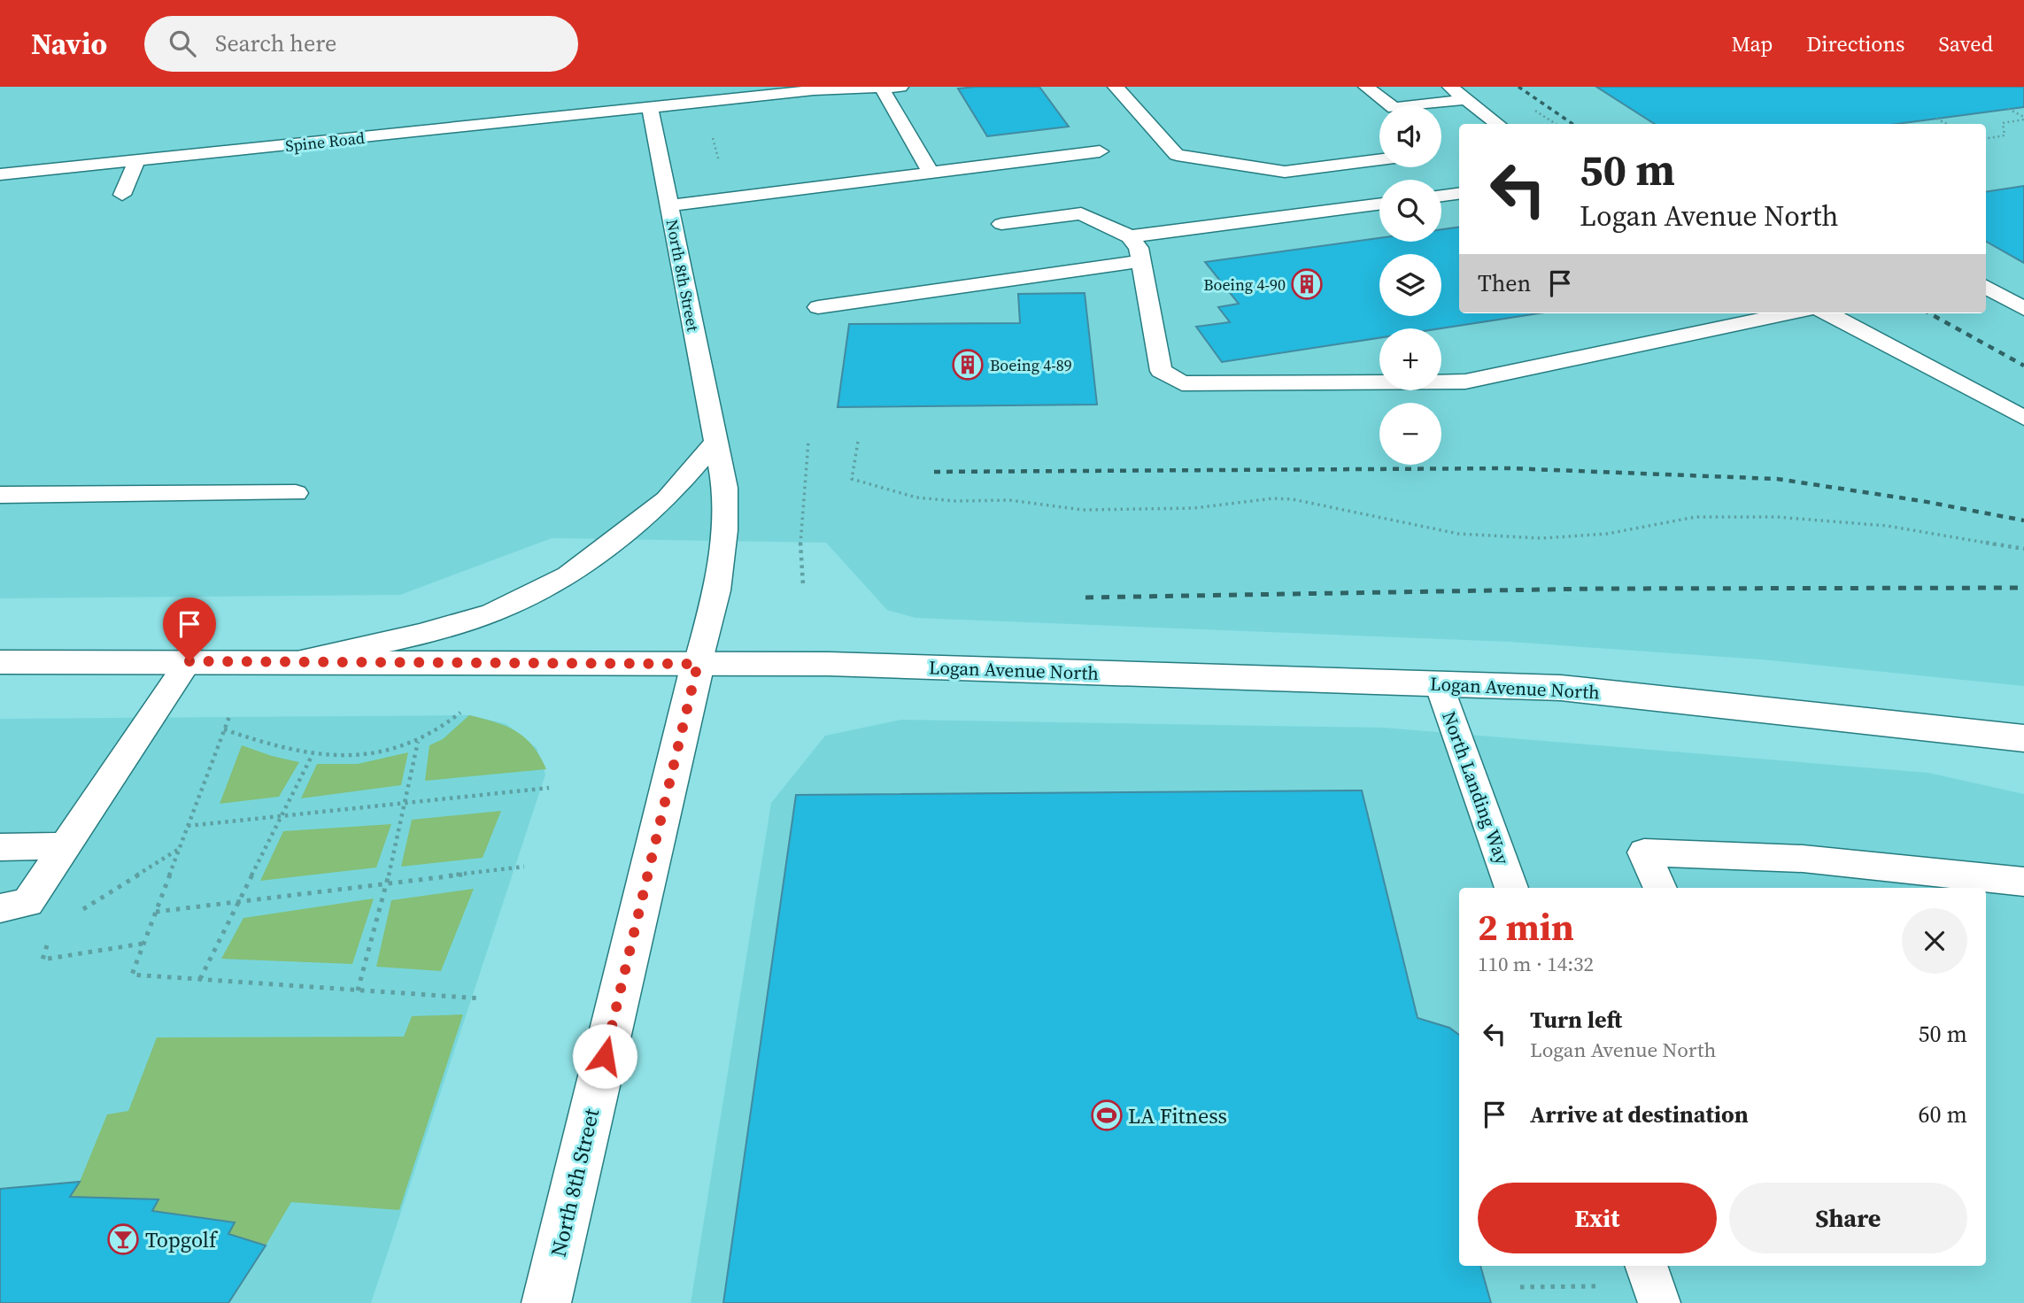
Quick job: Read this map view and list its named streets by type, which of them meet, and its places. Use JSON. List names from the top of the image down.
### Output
{
  "streets": {
    "main road": ["North 8th Street", "Logan Avenue North"],
    "lane": ["Spine Road", "North Landing Way"]
  },
  "crossings": [
    ["Spine Road", "North 8th Street"],
    ["North 8th Street", "Logan Avenue North"],
    ["Logan Avenue North", "North Landing Way"]
  ],
  "places": {
    "building": ["Boeing 4-90", "Boeing 4-89"],
    "sports": ["LA Fitness"],
    "bar": ["Topgolf"]
  },
  "page": {
    "header": "Navio",
    "search": "Search here",
    "nav": ["Map", "Directions", "Saved"],
    "map_buttons": ["+", "−"],
    "turn": ["50 m", "Logan Avenue North"],
    "then": "Then",
    "heading": ["2 min", "110 m · 14:32"],
    "list": [
      {
        "name": "Turn left",
        "note": "Logan Avenue North",
        "value": "50 m"
      },
      {
        "name": "Arrive at destination",
        "value": "60 m"
      }
    ],
    "buttons": ["Exit", "Share"]
  }
}
